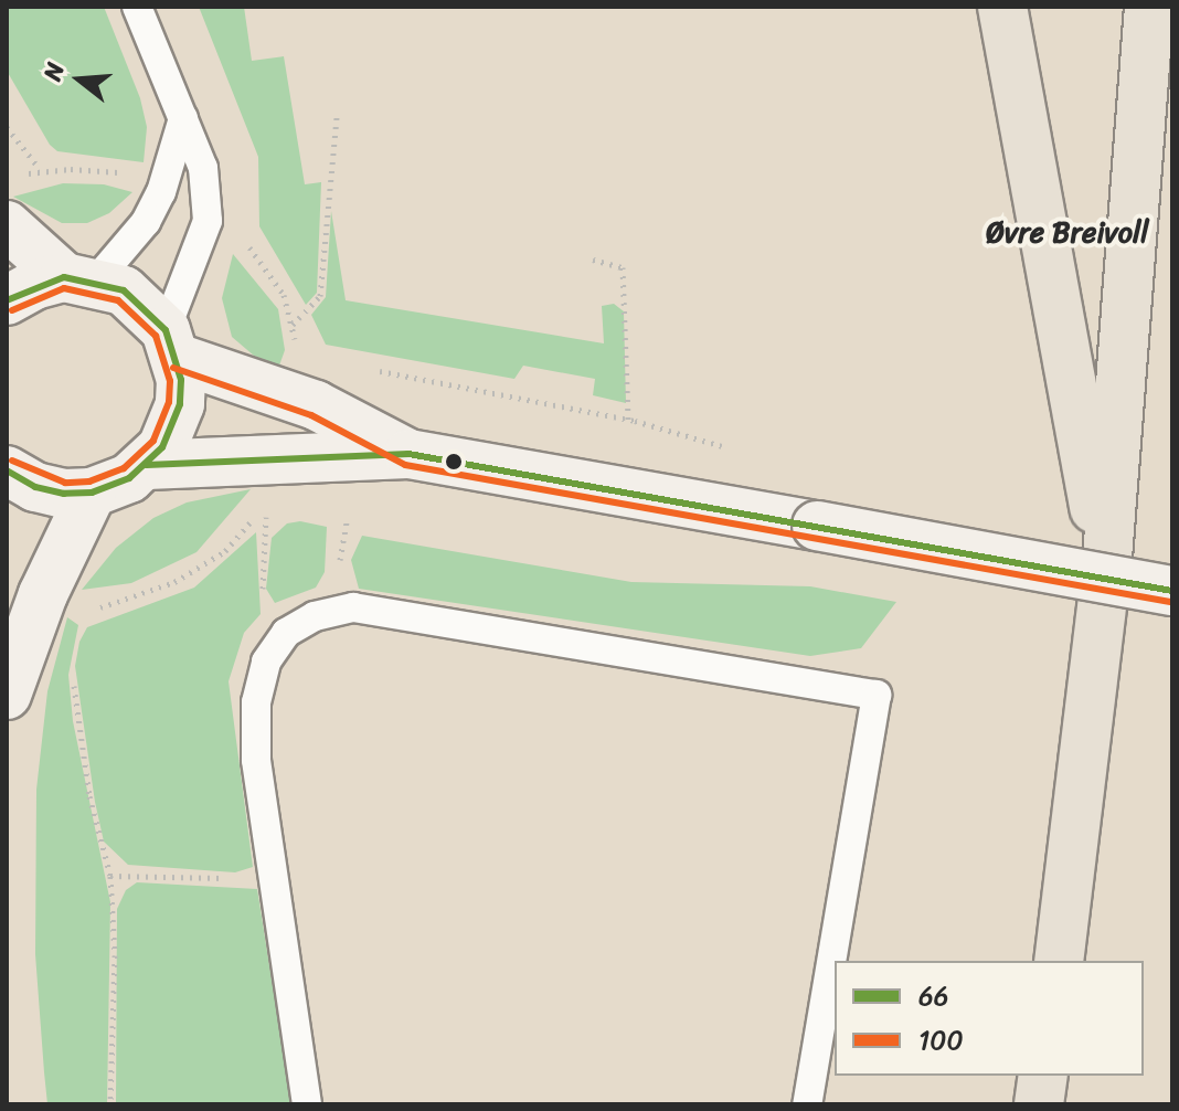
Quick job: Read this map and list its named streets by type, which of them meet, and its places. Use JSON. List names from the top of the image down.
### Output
{
  "districts": ["Øvre Breivoll"],
  "lines": ["transit line 66", "transit line 100"],
  "legend": ["66", "100"],
  "north": "left"
}
